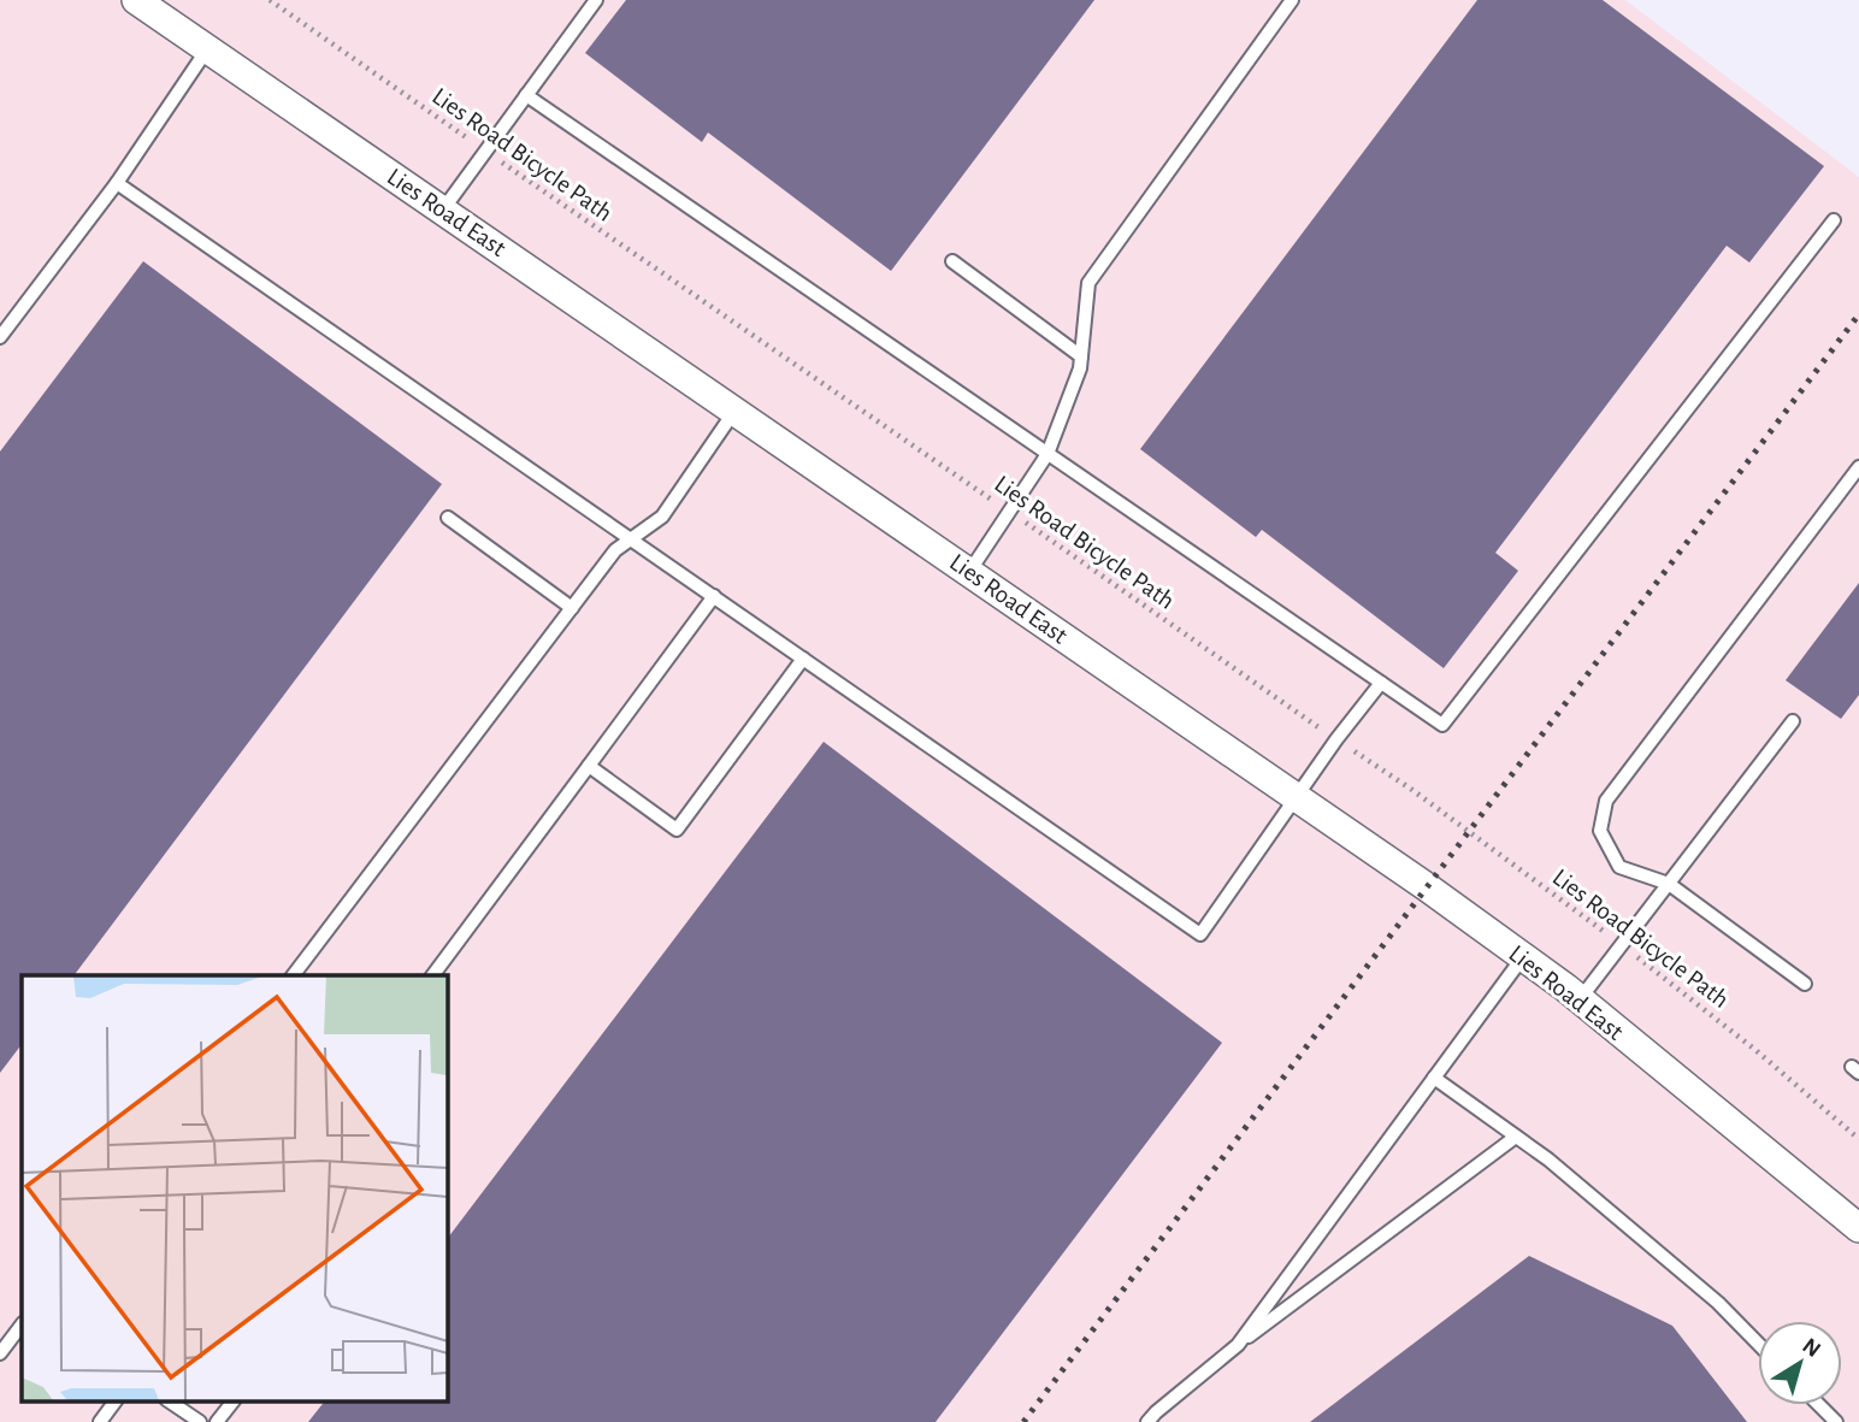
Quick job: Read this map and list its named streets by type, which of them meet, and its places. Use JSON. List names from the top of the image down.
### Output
{
  "streets": {
    "street": ["Lies Road East"],
    "path": ["Lies Road Bicycle Path"]
  },
  "north": "top right"
}
